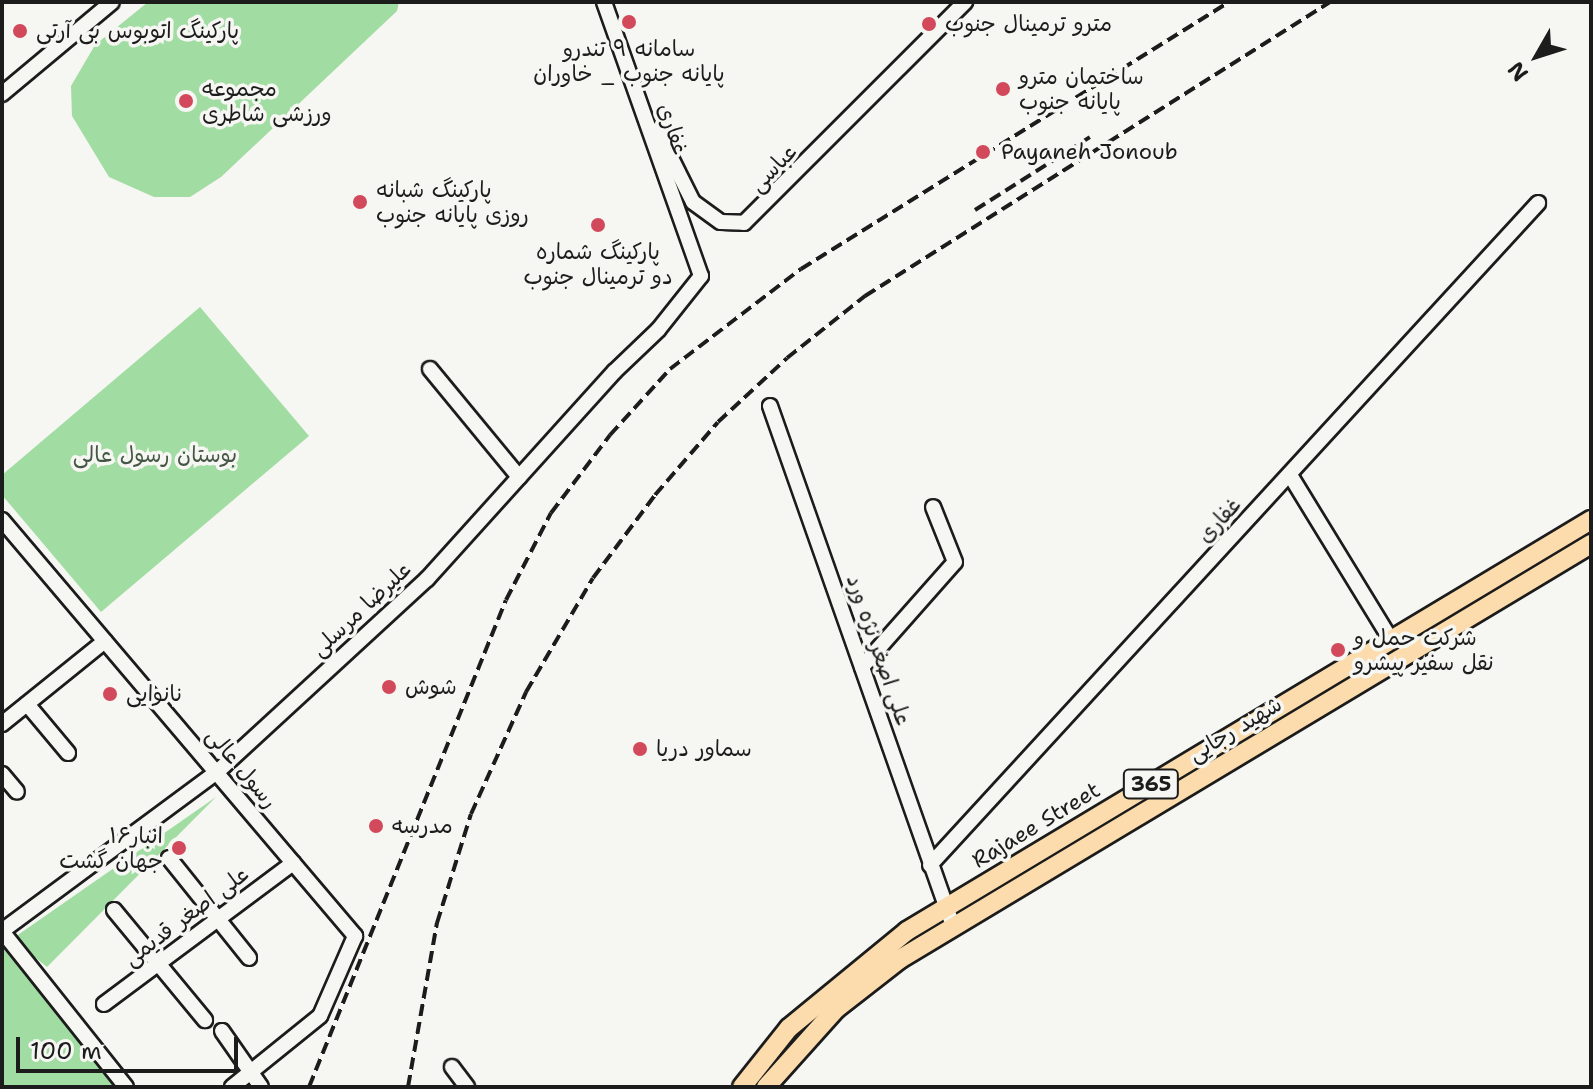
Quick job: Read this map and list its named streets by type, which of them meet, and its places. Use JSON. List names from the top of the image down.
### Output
{
  "streets": {
    "main road": ["شهید رجایی", "365", "Rajaee Street"],
    "street": [
      "غفاری",
      "عباسی",
      "علیرضا مرسلی",
      "علی اصغر نژه ورد",
      "رسول عالی",
      "علی اصغر قدیمی"
    ]
  },
  "crossings": [
    ["غفاری", "عباسی"],
    ["غفاری", "علیرضا مرسلی"],
    ["غفاری", "علی اصغر نژه ورد"],
    ["علیرضا مرسلی", "رسول عالی"],
    ["علی اصغر نژه ورد", "شهید رجایی"],
    ["علی اصغر نژه ورد", "Rajaee Street"],
    ["رسول عالی", "علی اصغر قدیمی"]
  ],
  "parks": ["بوستان رسول عالی"],
  "places": [
    "سامانه ۹ تندرو پایانه جنوب _ خاوران",
    "مترو ترمینال جنوب",
    "پارکینگ اتوبوس بی آرتی",
    "ساختمان مترو پایانه جنوب",
    "مجموعه ورزشی شاطری",
    "Payaneh Jonoub",
    "پارکینگ شبانه روزی پایانه جنوب",
    "پارکینگ شماره دو ترمینال جنوب",
    "شرکت حمل و نقل سفیر پیشرو",
    "شوش",
    "نانوایی",
    "سماور دریا",
    "مدرسه",
    "انبار۱۶ جهان گشت"
  ],
  "scale_bar": "100 m",
  "north": "bottom left"
}
